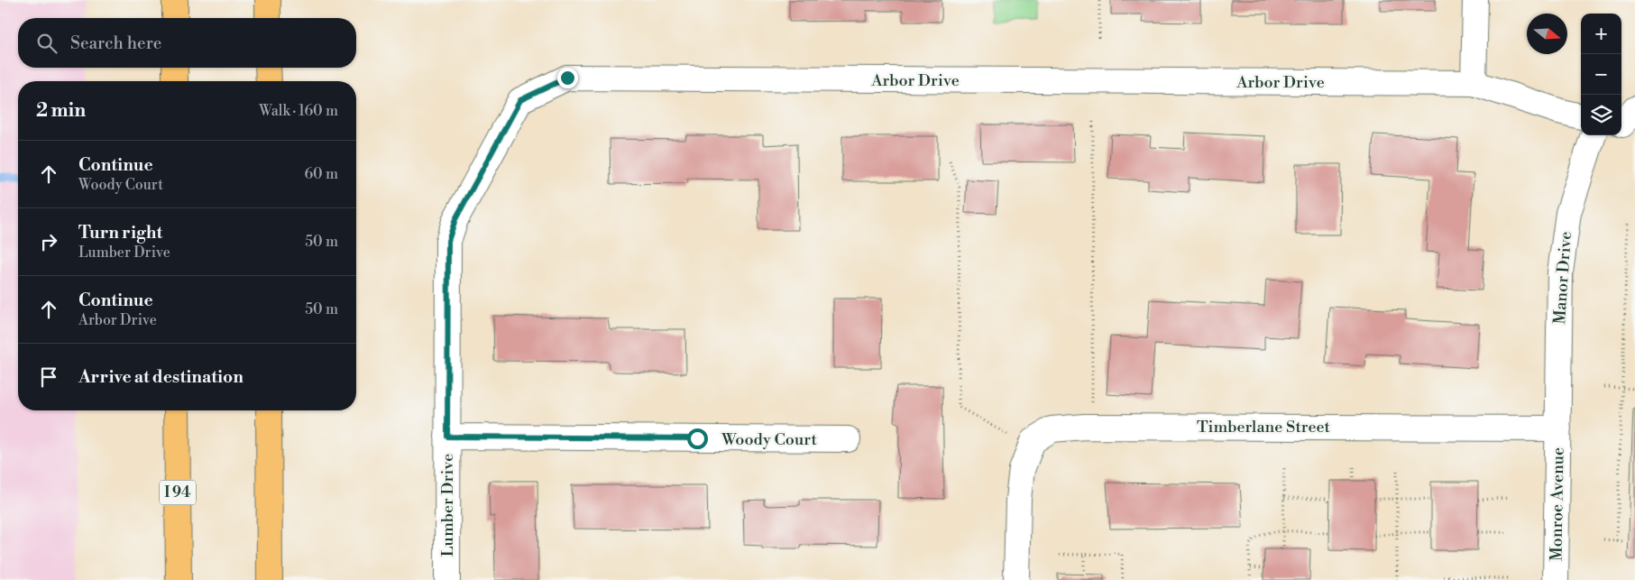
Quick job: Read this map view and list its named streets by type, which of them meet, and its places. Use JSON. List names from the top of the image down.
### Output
{
  "streets": {
    "highway": ["I 94"],
    "street": [
      "Arbor Drive",
      "Manor Drive",
      "Timberlane Street",
      "Woody Court",
      "Monroe Avenue",
      "Lumber Drive"
    ]
  },
  "crossings": [
    ["Arbor Drive", "Lumber Drive"],
    ["Manor Drive", "Timberlane Street"],
    ["Manor Drive", "Monroe Avenue"],
    ["Timberlane Street", "Monroe Avenue"],
    ["Woody Court", "Lumber Drive"]
  ],
  "north": "right",
  "page": {
    "map_buttons": ["+", "−"],
    "search": "Search here",
    "heading": ["2 min", "Walk · 160 m"],
    "list": [
      ["Continue", "Woody Court", "60 m"],
      ["Turn right", "Lumber Drive", "50 m"],
      ["Continue", "Arbor Drive", "50 m"],
      "Arrive at destination"
    ]
  }
}
